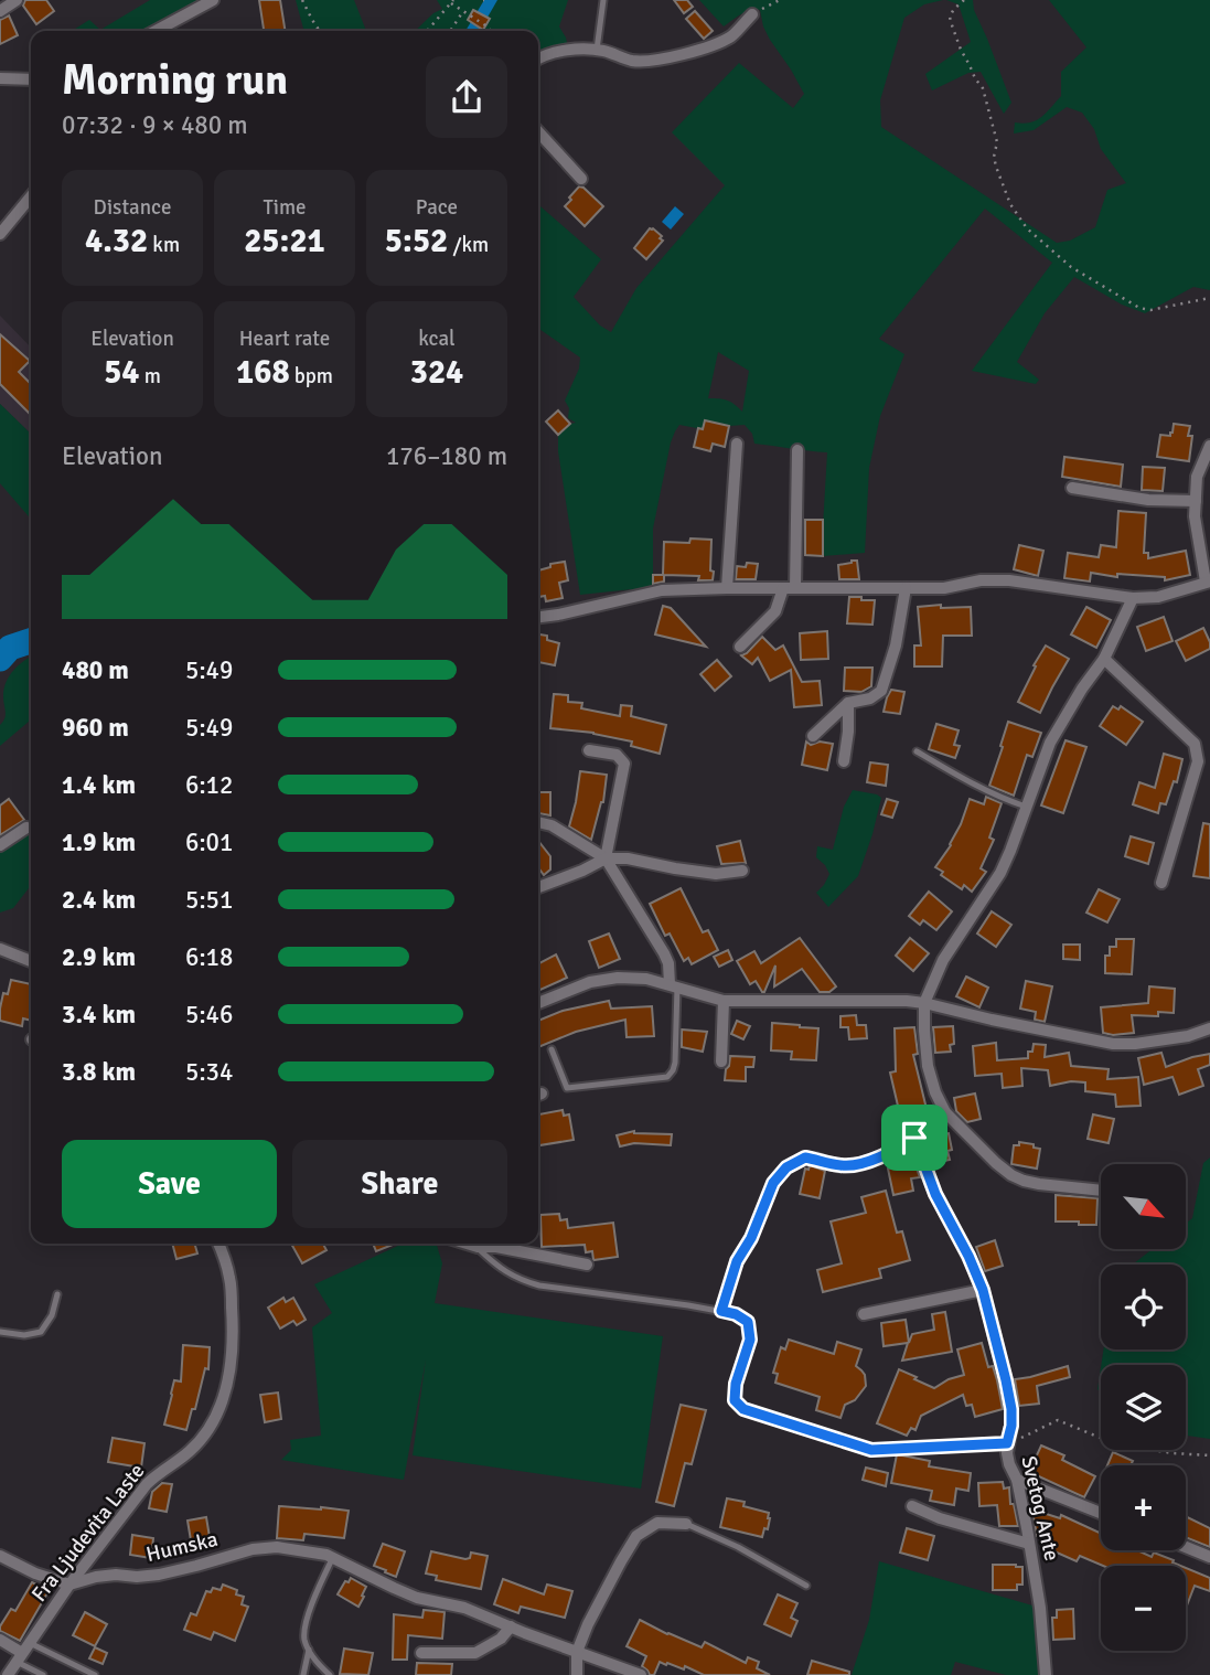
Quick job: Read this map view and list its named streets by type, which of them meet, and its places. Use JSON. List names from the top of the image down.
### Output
{
  "streets": {
    "street": ["Svetog Ante", "Fra Ljudevita Laste", "Humska"]
  },
  "crossings": [
    ["Fra Ljudevita Laste", "Humska"]
  ],
  "north": "bottom right",
  "page": {
    "heading": ["Morning run", "07:32 · 9 × 480 m"],
    "stats": [
      ["Distance", "4.32 km"],
      ["Time", "25:21"],
      ["Pace", "5:52 /km"],
      ["Elevation", "54 m"],
      ["Heart rate", "168 bpm"],
      ["kcal", "324"]
    ],
    "chart": ["Elevation", "176–180 m"],
    "list": [
      {
        "name": "480 m",
        "note": "5:49"
      },
      {
        "name": "960 m",
        "note": "5:49"
      },
      {
        "name": "1.4 km",
        "note": "6:12"
      },
      {
        "name": "1.9 km",
        "note": "6:01"
      },
      {
        "name": "2.4 km",
        "note": "5:51"
      },
      {
        "name": "2.9 km",
        "note": "6:18"
      },
      {
        "name": "3.4 km",
        "note": "5:46"
      },
      {
        "name": "3.8 km",
        "note": "5:34"
      }
    ],
    "buttons": ["Save", "Share"],
    "map_buttons": ["+", "−"]
  }
}
